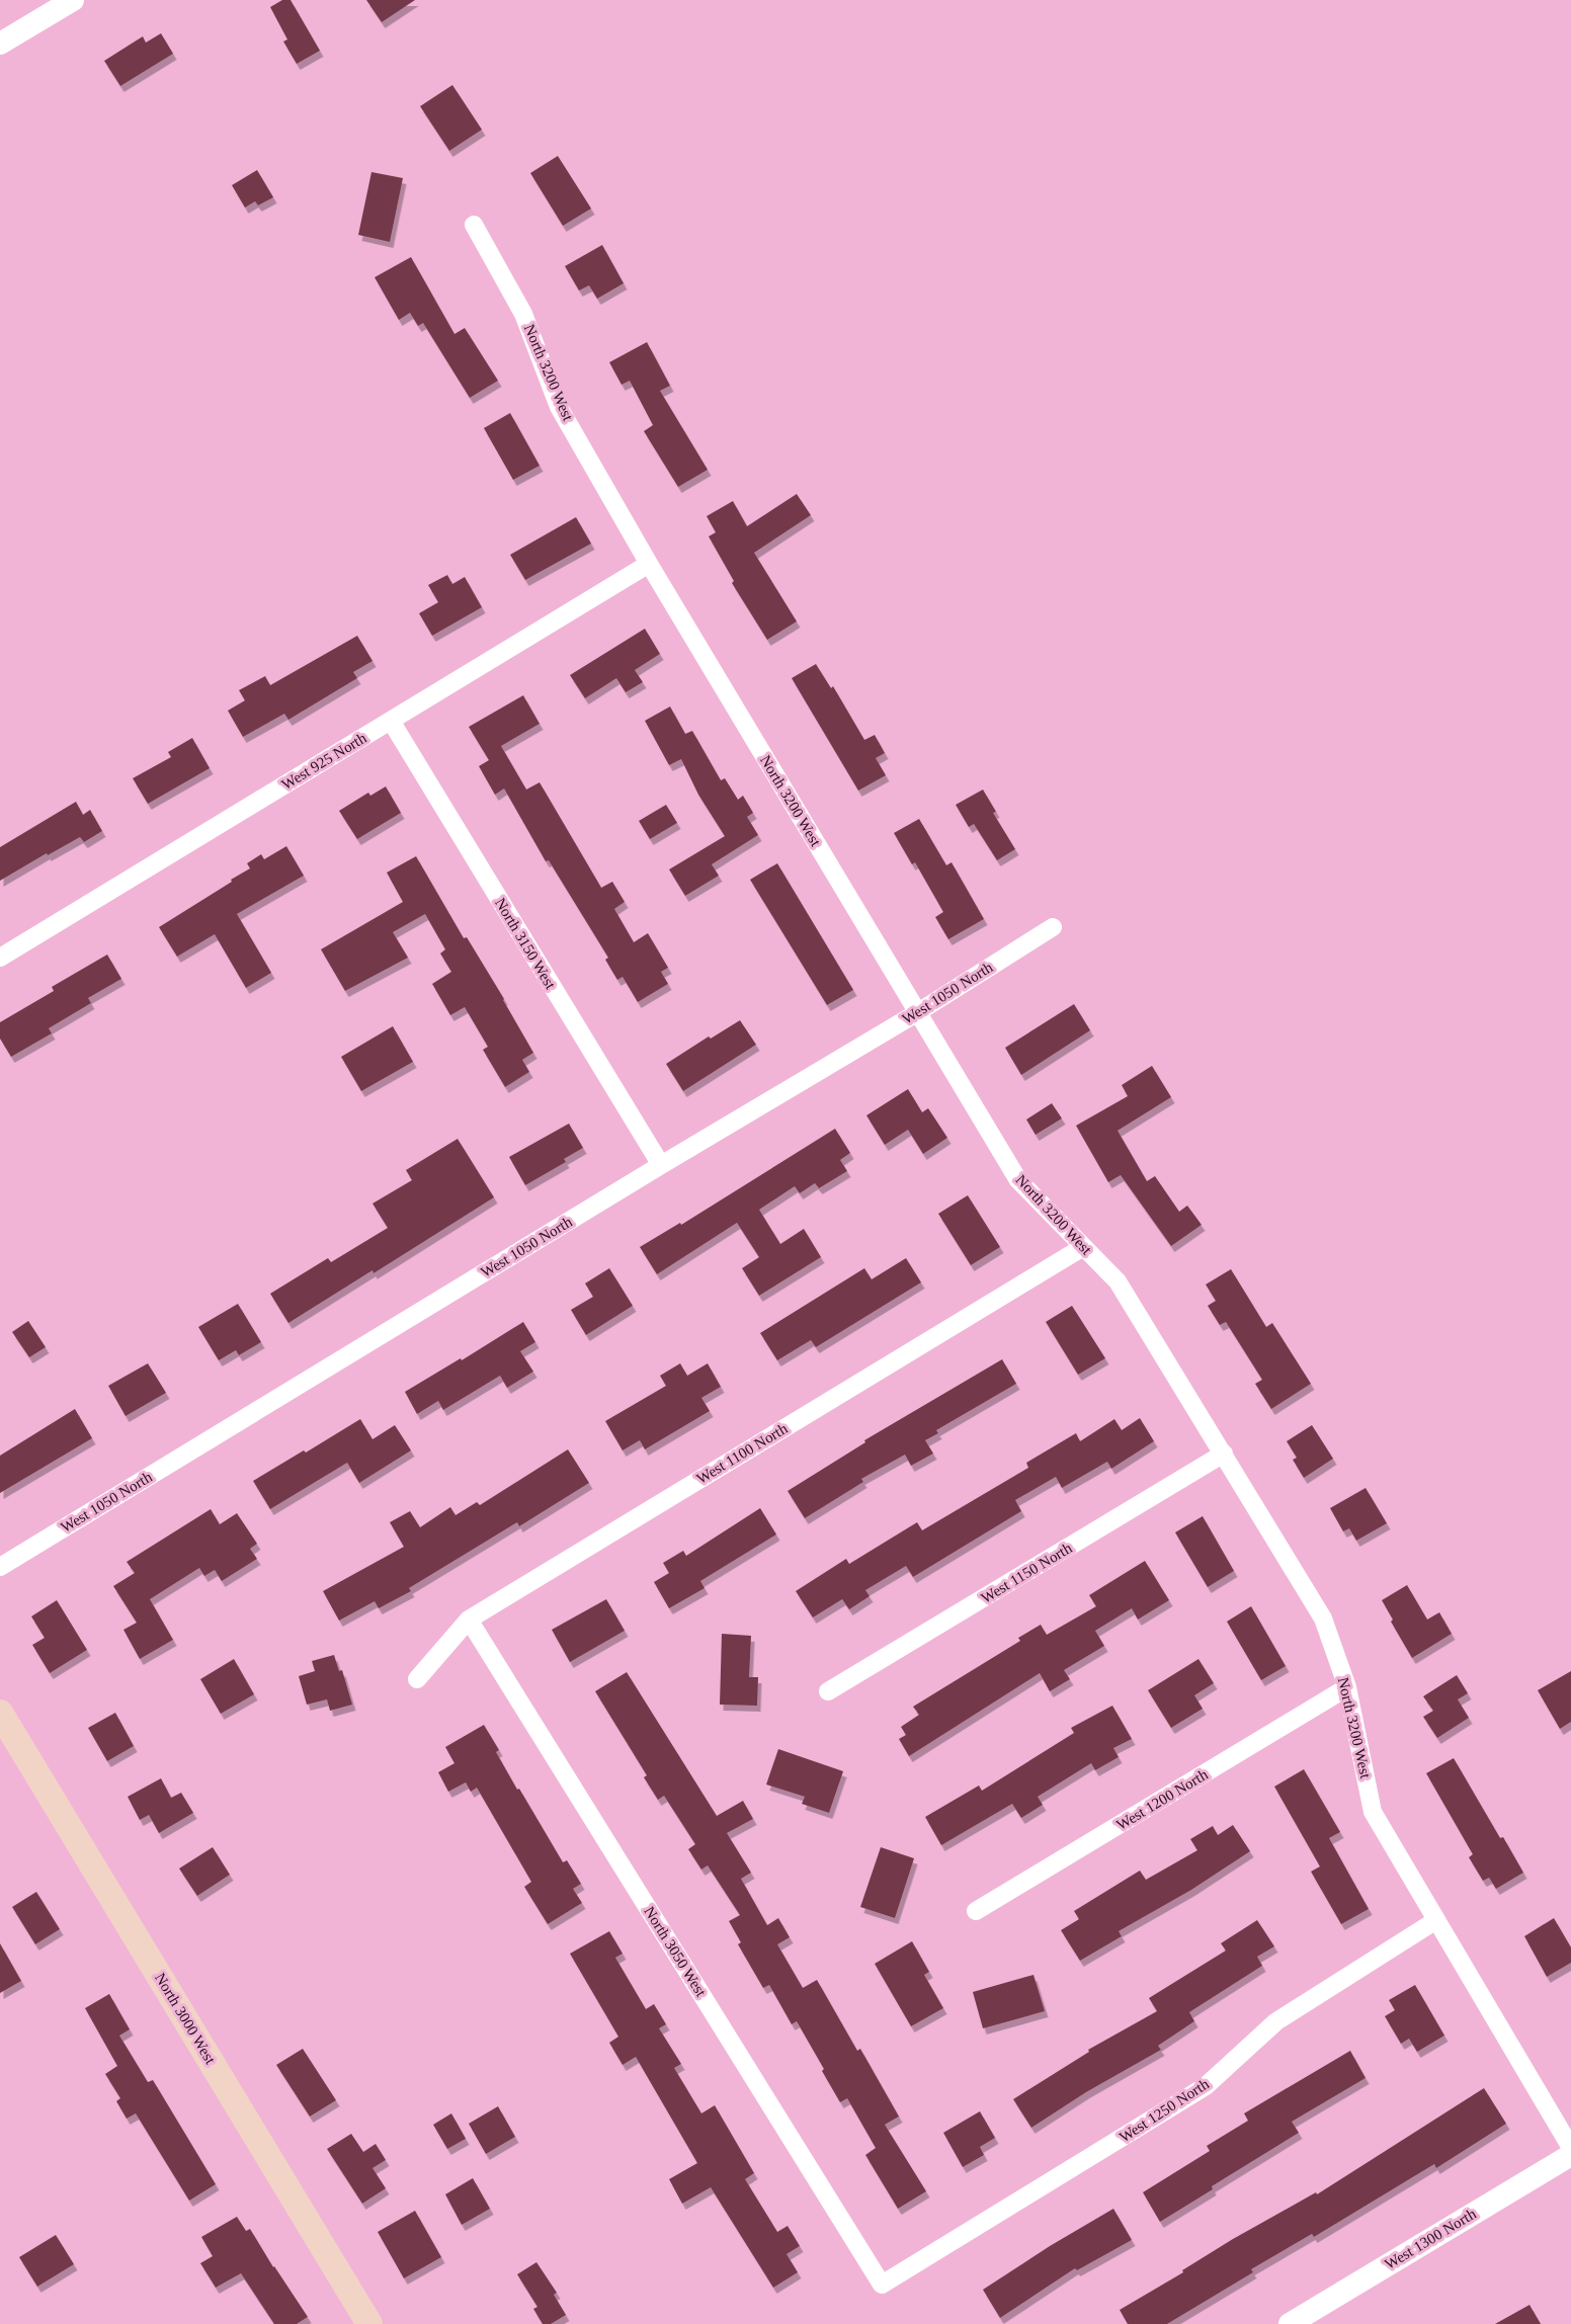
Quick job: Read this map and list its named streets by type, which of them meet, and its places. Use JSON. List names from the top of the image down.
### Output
{
  "streets": {
    "main road": ["North 3000 West"],
    "street": [
      "North 3200 West",
      "West 925 North",
      "North 3150 West",
      "West 1050 North",
      "West 1100 North",
      "West 1150 North",
      "West 1200 North",
      "North 3050 West",
      "West 1250 North",
      "West 1300 North"
    ]
  },
  "crossings": [
    ["North 3200 West", "West 925 North"],
    ["North 3200 West", "West 1050 North"],
    ["North 3200 West", "West 1100 North"],
    ["North 3200 West", "West 1150 North"],
    ["North 3200 West", "West 1200 North"],
    ["North 3200 West", "West 1250 North"],
    ["West 925 North", "North 3150 West"],
    ["North 3150 West", "West 1050 North"],
    ["West 1100 North", "North 3050 West"],
    ["North 3050 West", "West 1250 North"]
  ]
}
